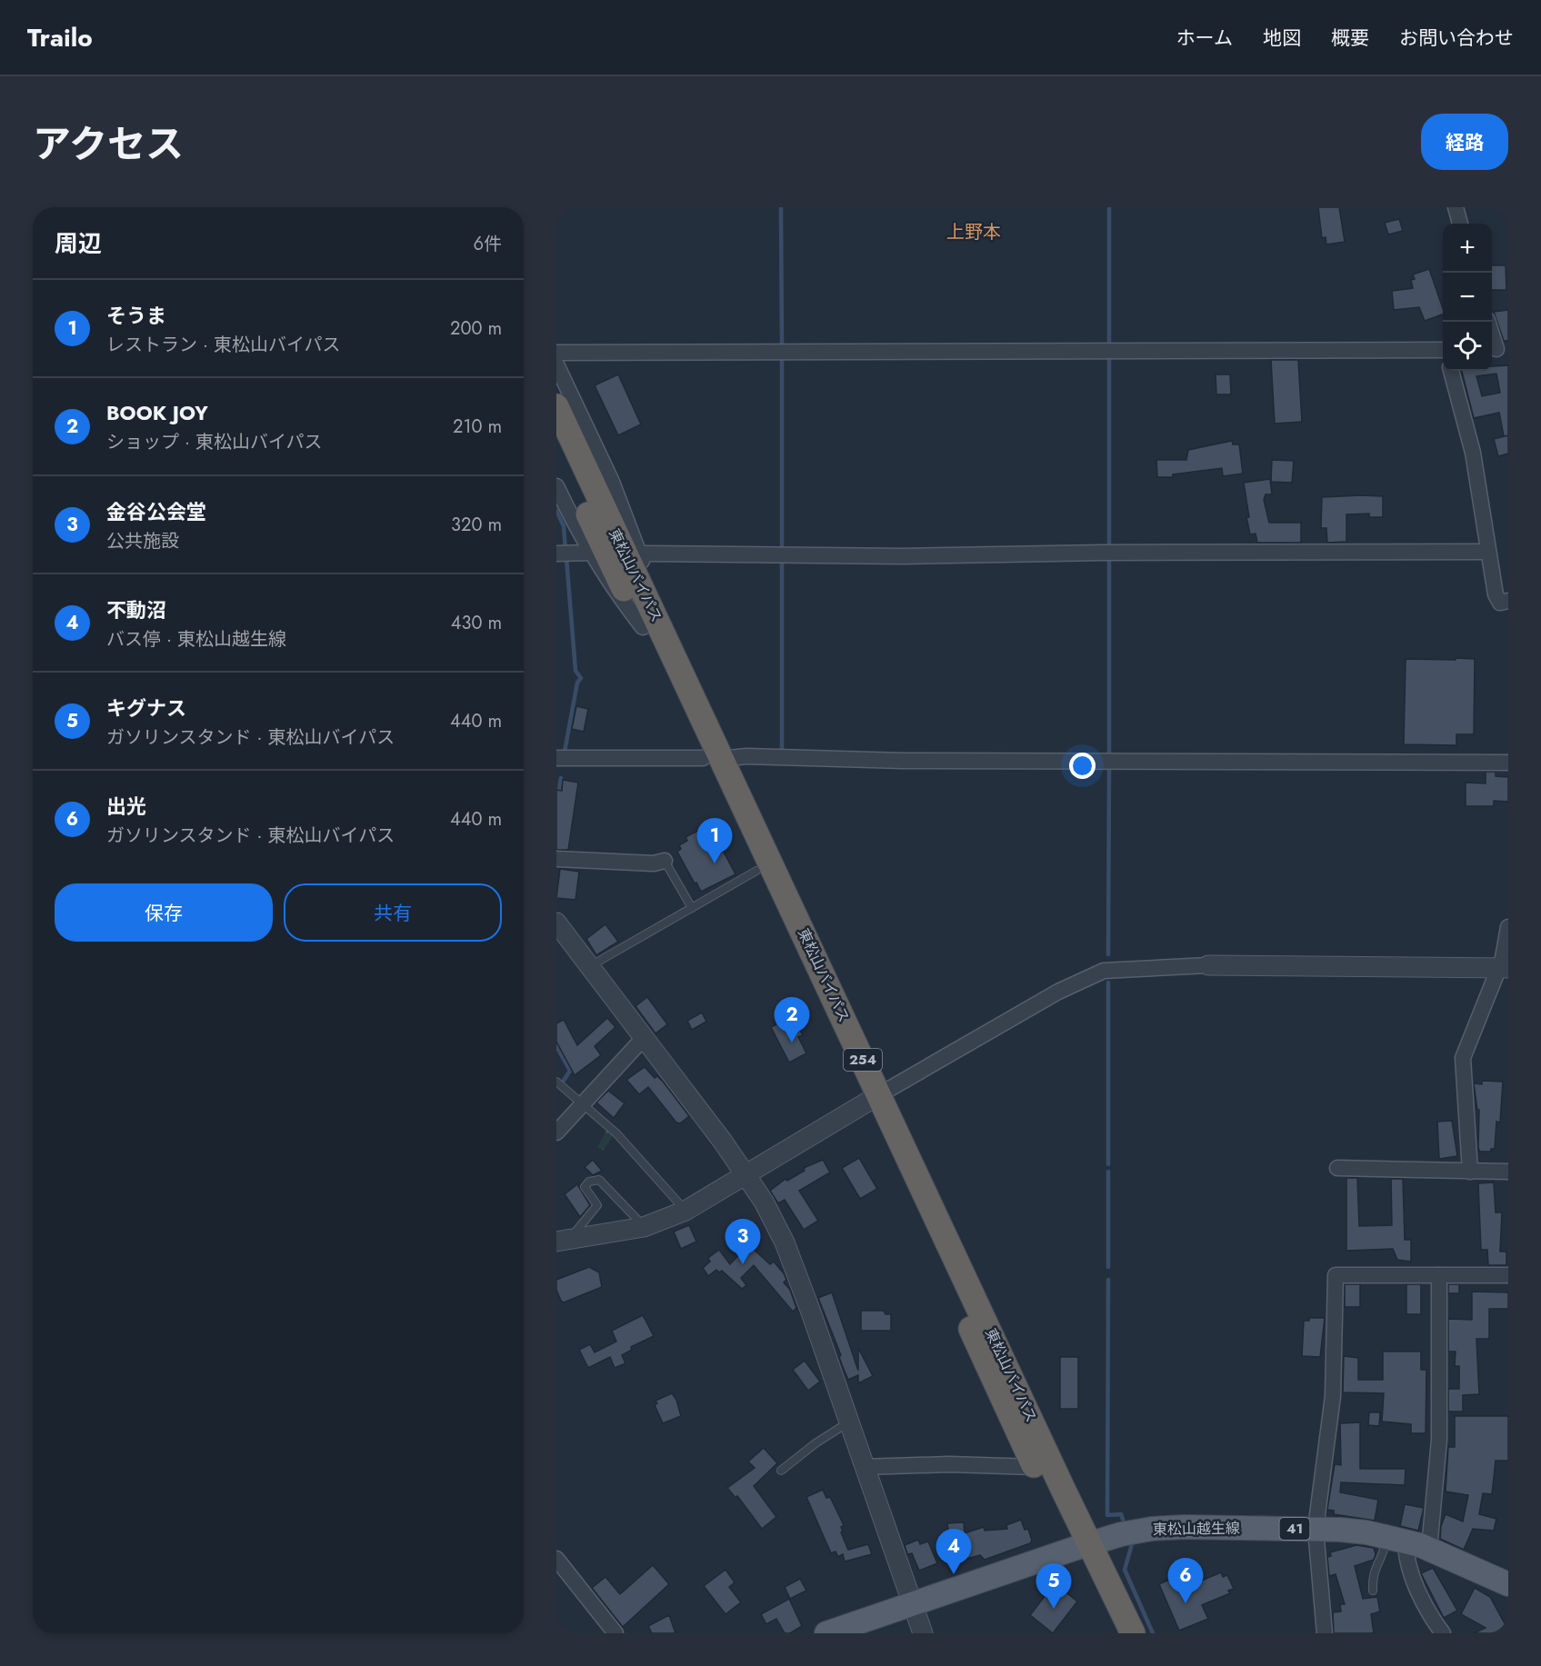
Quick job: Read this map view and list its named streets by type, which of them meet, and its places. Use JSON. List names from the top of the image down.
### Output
{
  "streets": {
    "highway": ["東松山バイパス", "254"],
    "main road": ["東松山越生線", "41"]
  },
  "crossings": [
    ["東松山バイパス", "東松山越生線"]
  ],
  "districts": ["上野本"],
  "page": {
    "header": "Trailo",
    "nav": [
      "ホーム",
      "地図",
      "概要",
      "お問い合わせ"
    ],
    "title": "アクセス",
    "buttons": [
      "経路",
      ["保存", "共有"]
    ],
    "heading": ["周辺", "6件"],
    "map_buttons": ["+", "−"],
    "list": [
      {
        "mark": "1",
        "name": "そうま",
        "note": "レストラン · 東松山バイパス",
        "value": "200 m"
      },
      {
        "mark": "2",
        "name": "BOOK JOY",
        "note": "ショップ · 東松山バイパス",
        "value": "210 m"
      },
      {
        "mark": "3",
        "name": "金谷公会堂",
        "note": "公共施設",
        "value": "320 m"
      },
      {
        "mark": "4",
        "name": "不動沼",
        "note": "バス停 · 東松山越生線",
        "value": "430 m"
      },
      {
        "mark": "5",
        "name": "キグナス",
        "note": "ガソリンスタンド · 東松山バイパス",
        "value": "440 m"
      },
      {
        "mark": "6",
        "name": "出光",
        "note": "ガソリンスタンド · 東松山バイパス",
        "value": "440 m"
      }
    ],
    "pins": [
      "1",
      "2",
      "3",
      "4",
      "6",
      "5"
    ]
  }
}
